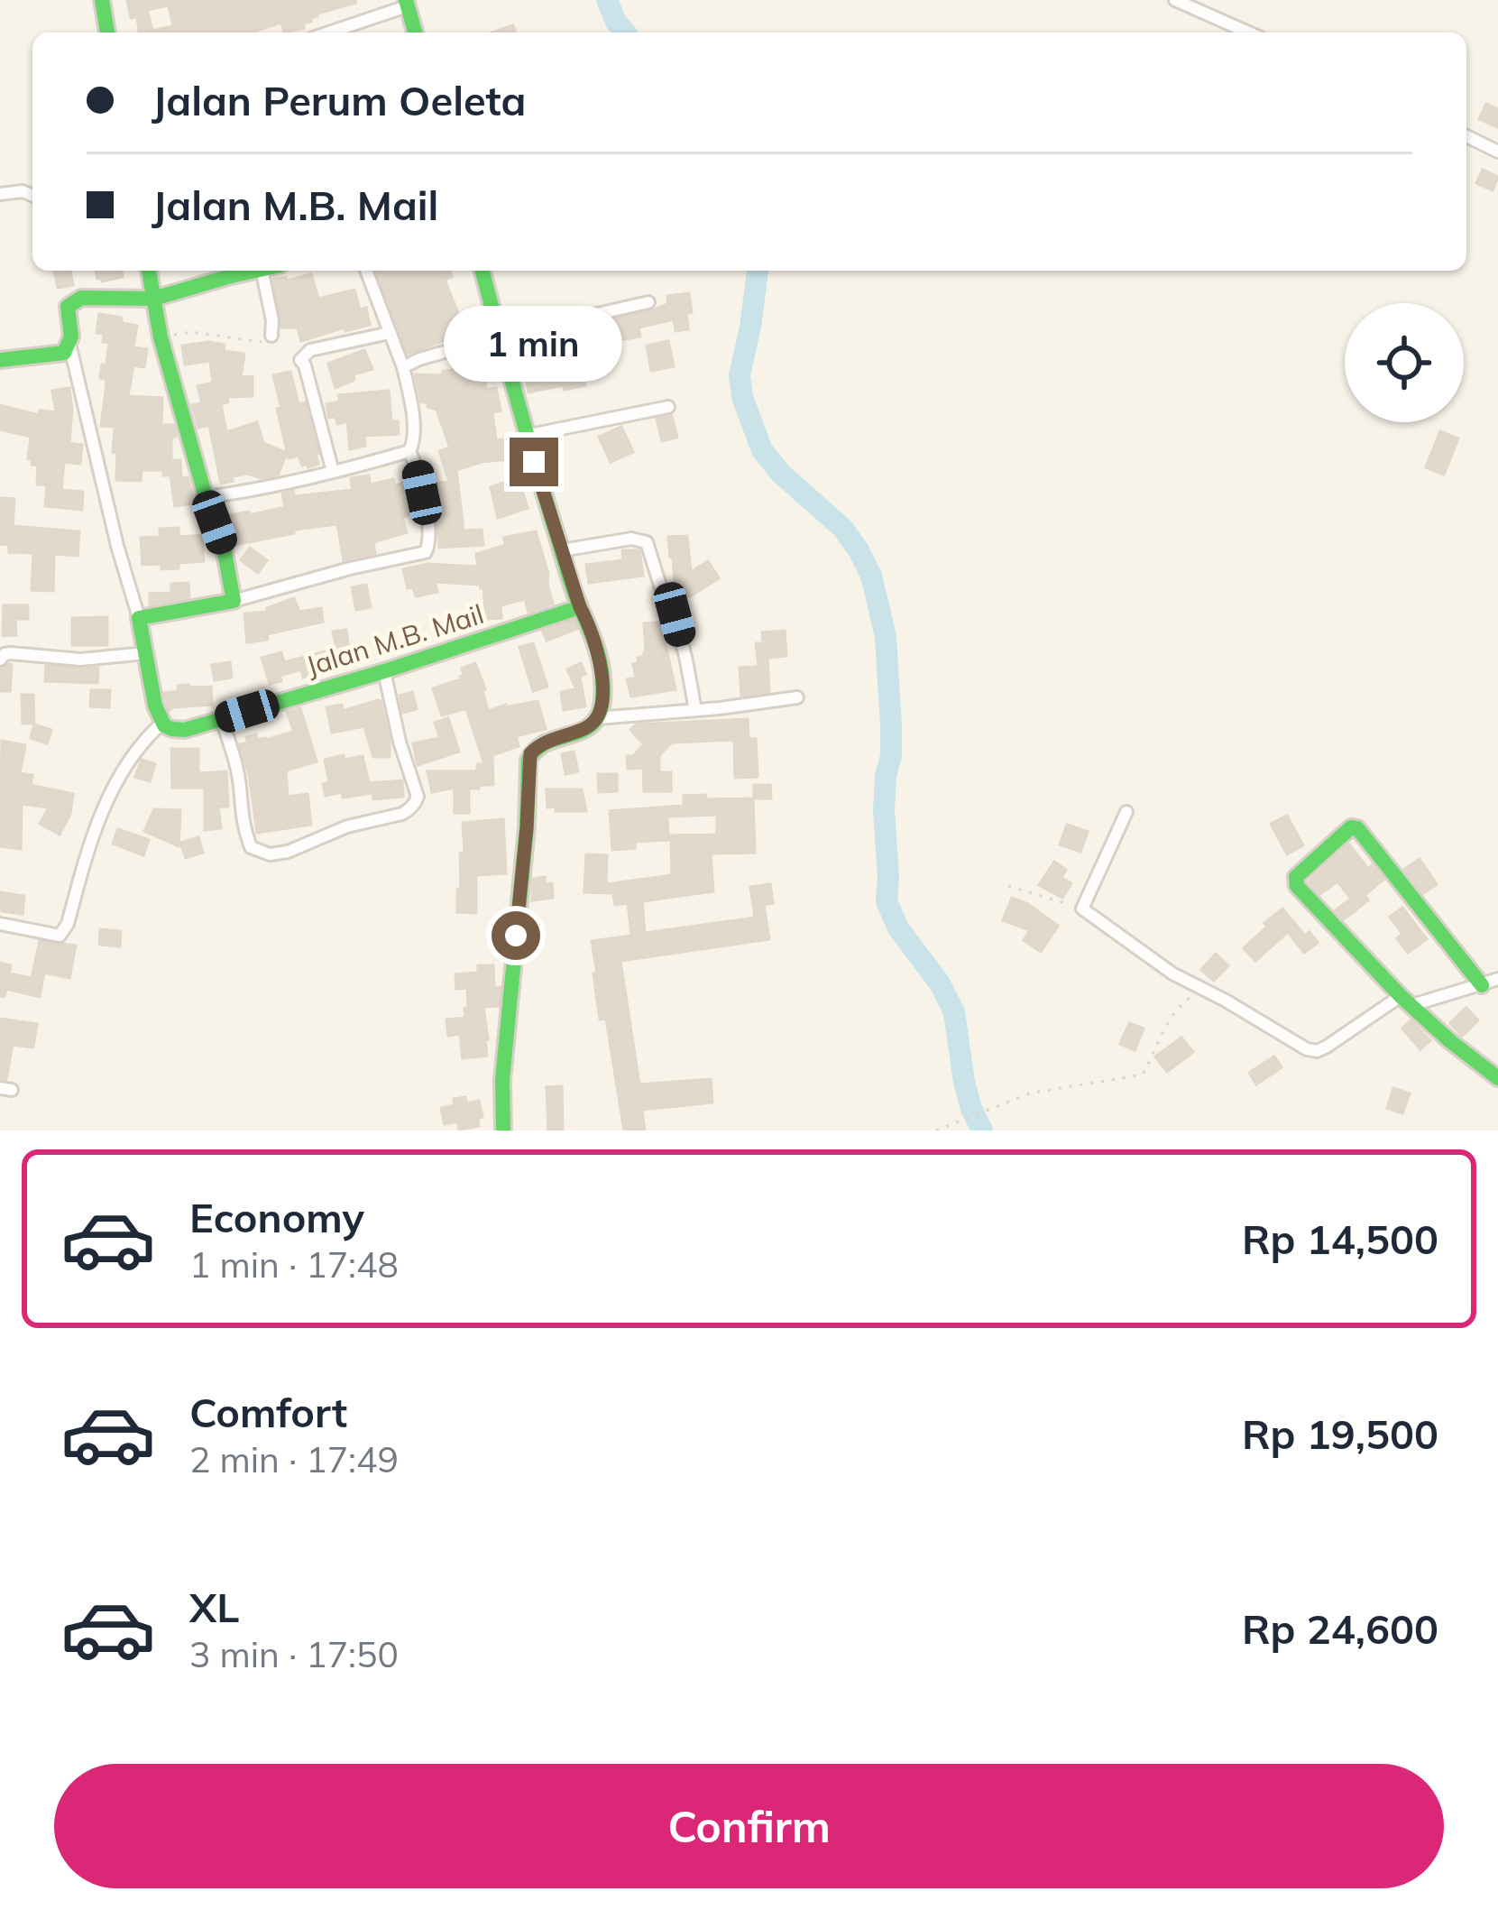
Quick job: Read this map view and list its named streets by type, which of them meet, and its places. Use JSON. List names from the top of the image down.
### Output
{
  "streets": {
    "street": ["Jalan M.B. Mail"]
  },
  "page": {
    "banner": ["Jalan Perum Oeleta", "Jalan M.B. Mail"],
    "bubble": "1 min",
    "list": [
      {
        "name": "Economy",
        "note": "1 min · 17:48",
        "value": "Rp 14,500"
      },
      {
        "name": "Comfort",
        "note": "2 min · 17:49",
        "value": "Rp 19,500"
      },
      {
        "name": "XL",
        "note": "3 min · 17:50",
        "value": "Rp 24,600"
      }
    ],
    "buttons": "Confirm"
  }
}
